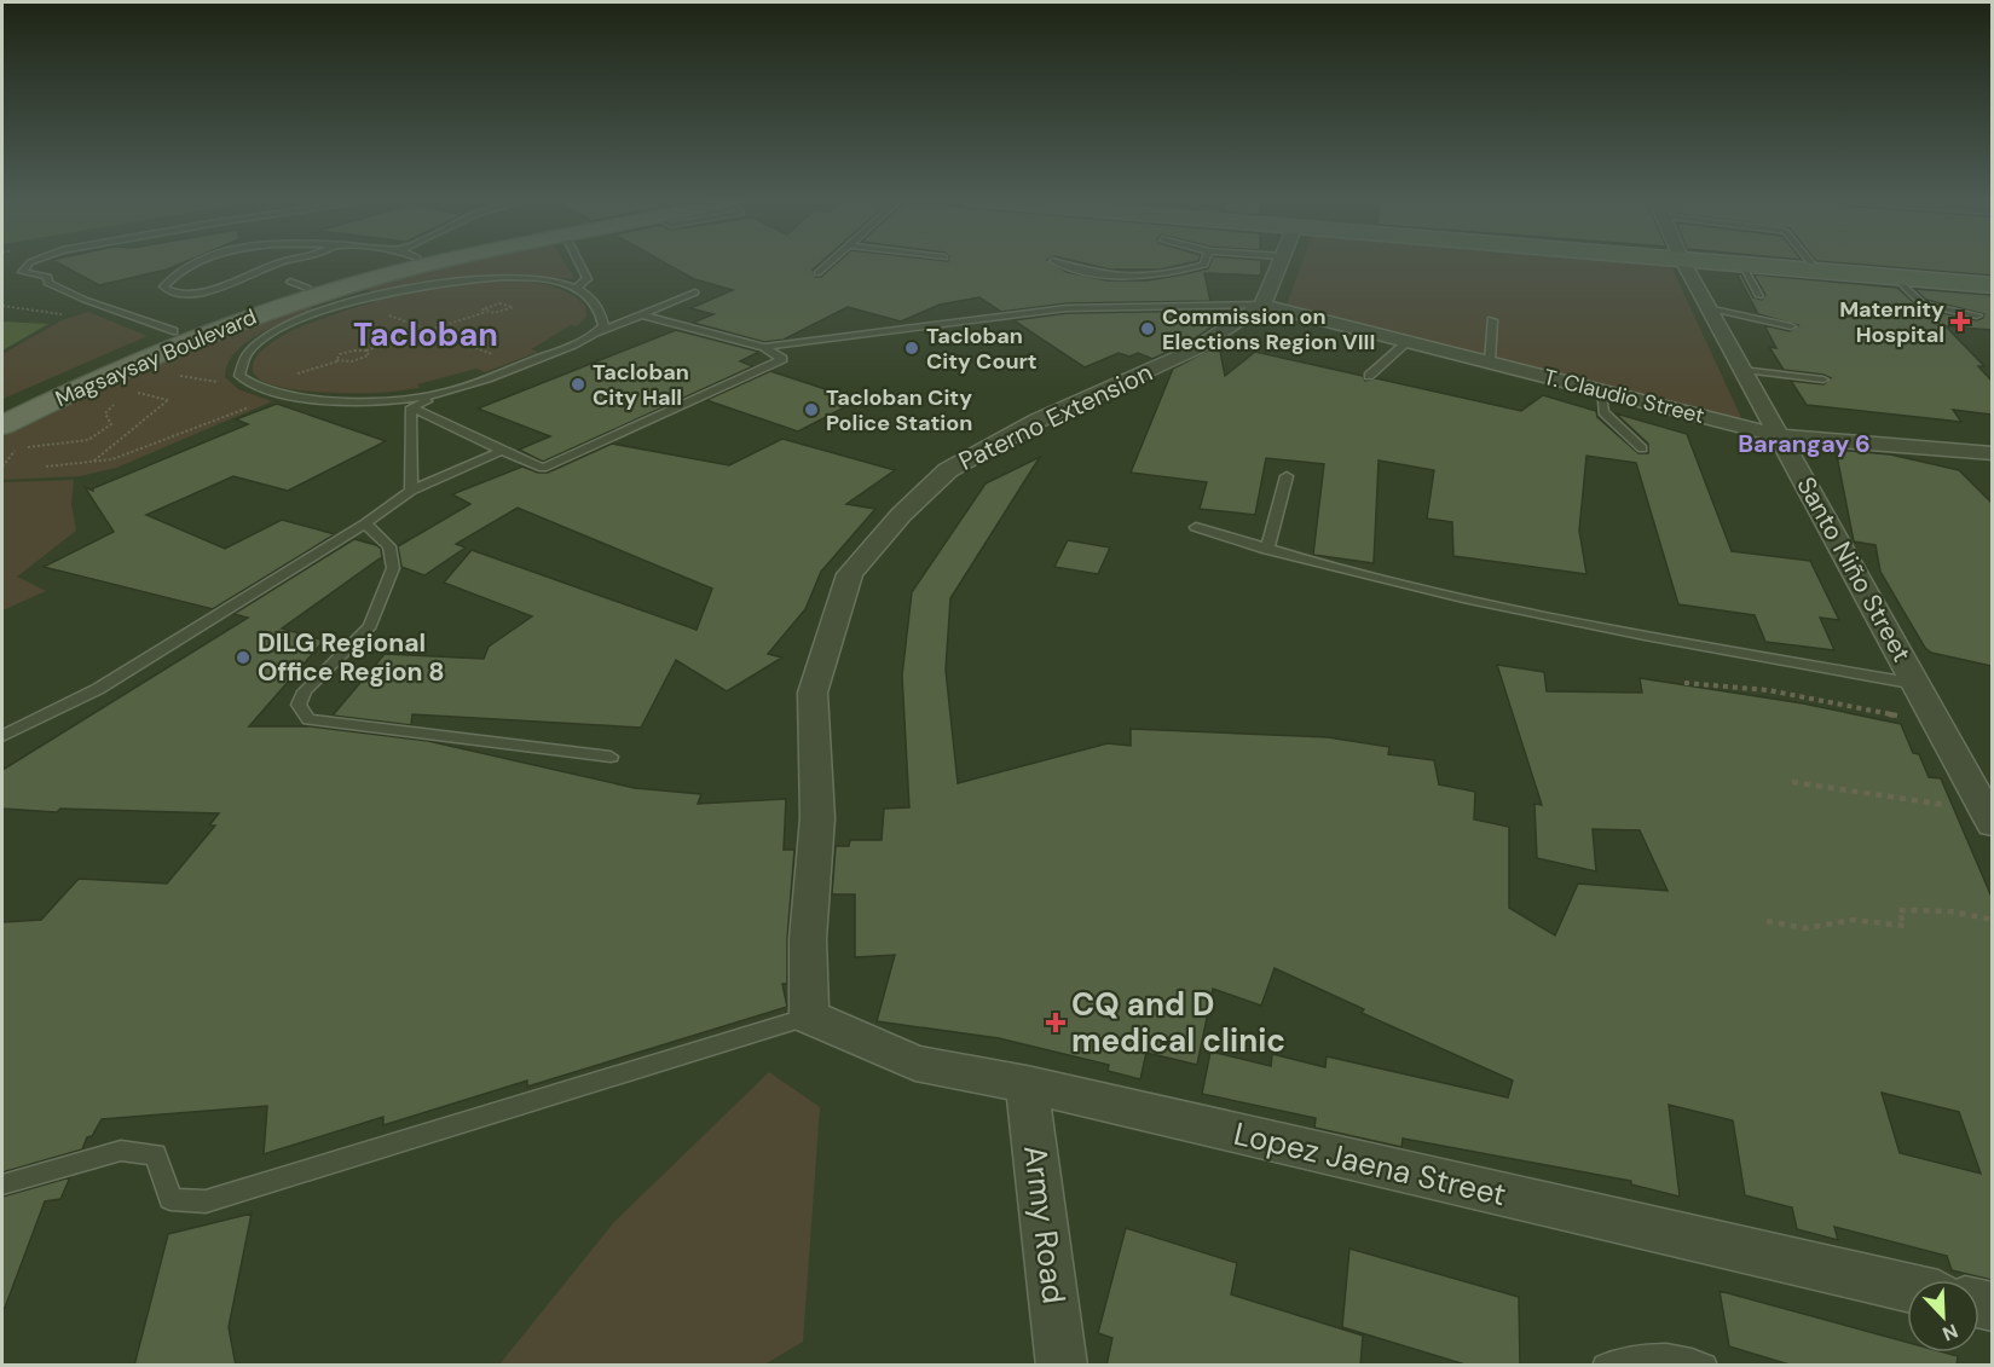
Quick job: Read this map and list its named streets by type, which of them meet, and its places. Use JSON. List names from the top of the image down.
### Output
{
  "streets": {
    "main road": ["Magsaysay Boulevard"],
    "street": [
      "T. Claudio Street",
      "Paterno Extension",
      "Santo Niño Street",
      "Lopez Jaena Street",
      "Army Road"
    ]
  },
  "crossings": [
    ["T. Claudio Street", "Paterno Extension"],
    ["T. Claudio Street", "Santo Niño Street"],
    ["Paterno Extension", "Lopez Jaena Street"],
    ["Lopez Jaena Street", "Army Road"]
  ],
  "districts": ["Tacloban", "Barangay 6"],
  "places": {
    "health": ["Maternity Hospital", "CQ and D medical clinic"],
    "other": [
      "Commission on Elections Region VIII",
      "Tacloban City Court",
      "Tacloban City Hall",
      "Tacloban City Police Station",
      "DILG Regional Office Region 8"
    ]
  },
  "north": "bottom right"
}
